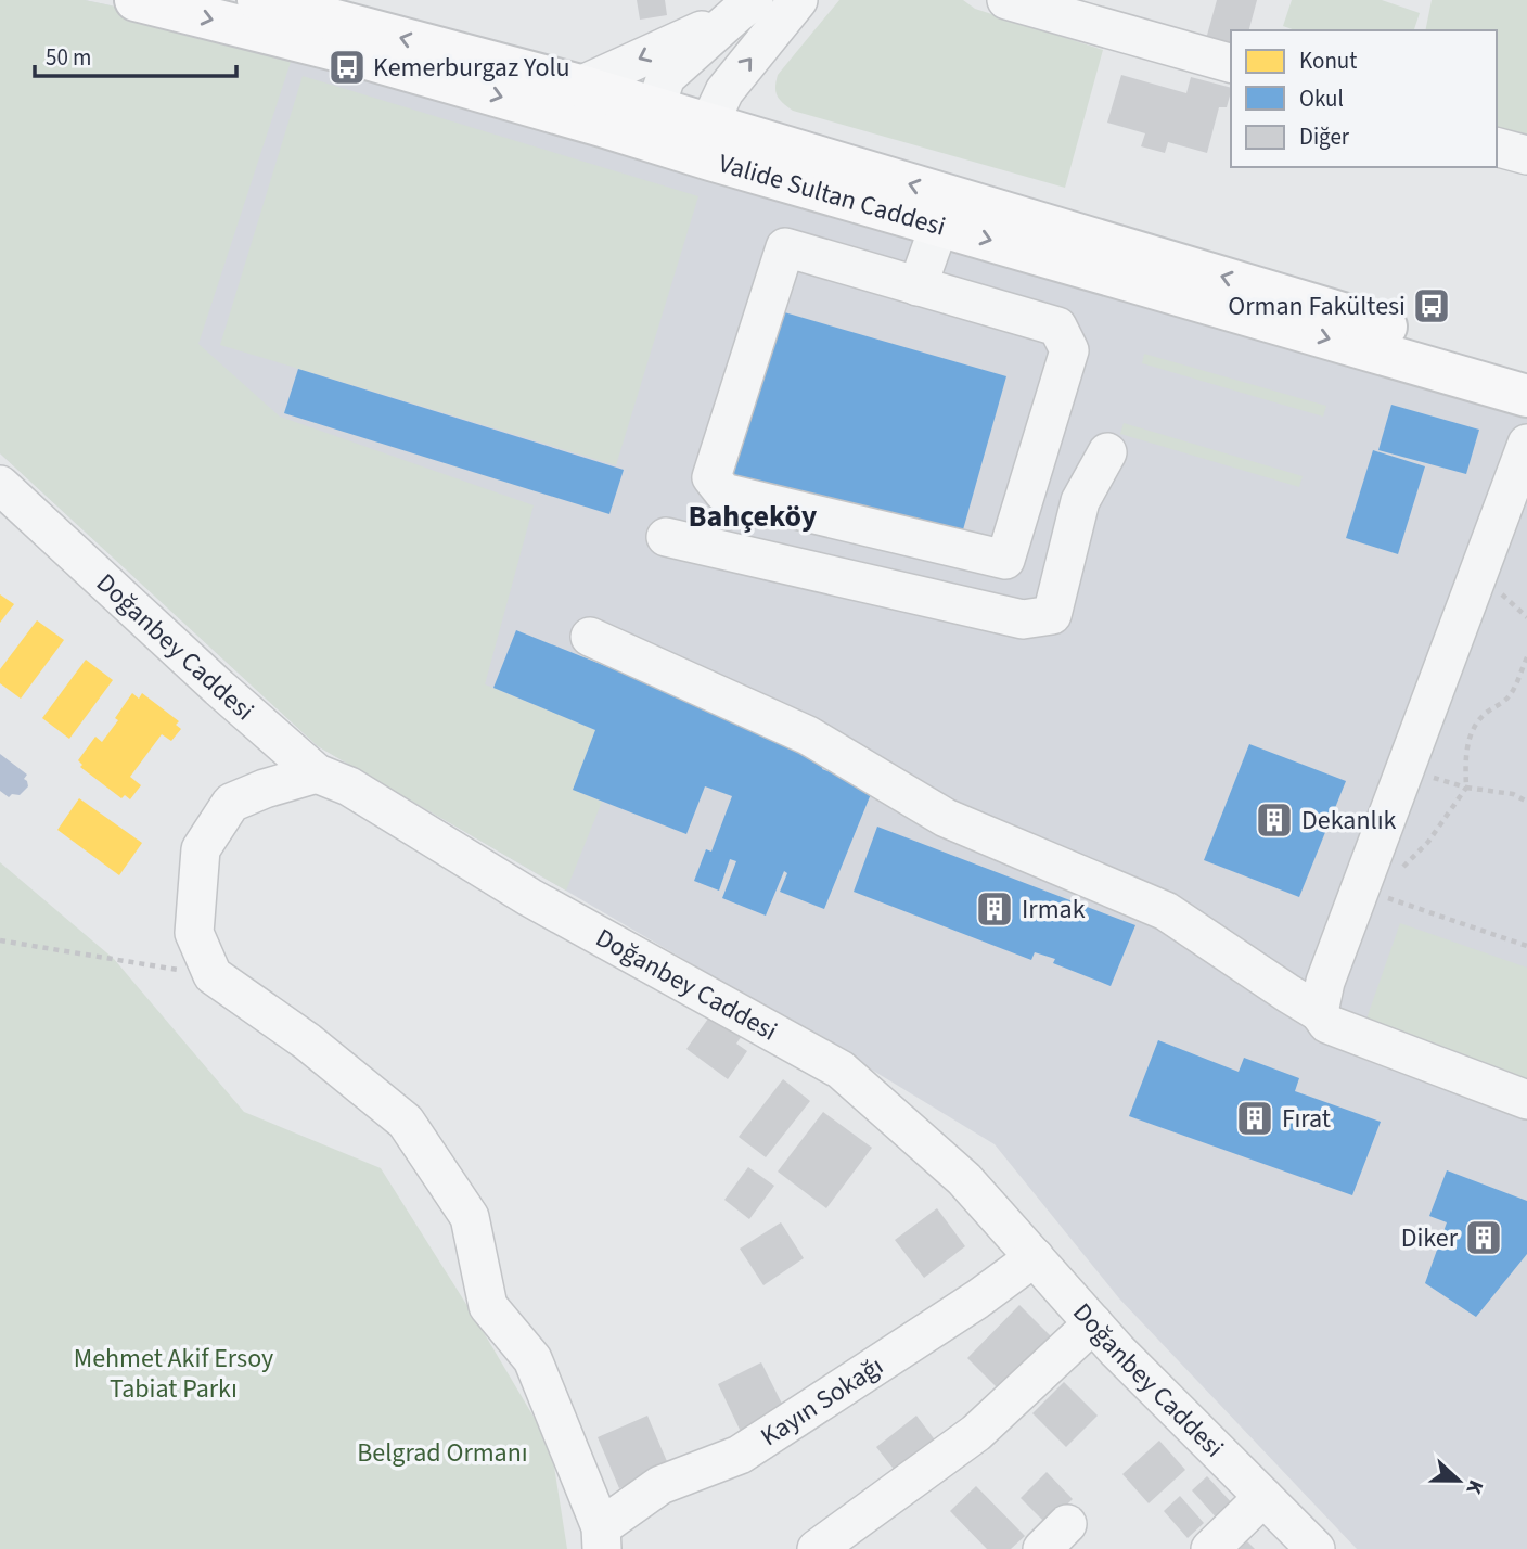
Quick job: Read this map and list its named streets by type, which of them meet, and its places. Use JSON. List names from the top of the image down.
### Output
{
  "streets": {
    "main road": ["Valide Sultan Caddesi"],
    "street": ["Doğanbey Caddesi", "Kayın Sokağı"]
  },
  "crossings": [
    ["Doğanbey Caddesi", "Kayın Sokağı"]
  ],
  "districts": ["Bahçeköy"],
  "parks": ["Mehmet Akif Ersoy Tabiat Parkı", "Belgrad Ormanı"],
  "places": {
    "bus stop": ["Kemerburgaz Yolu", "Orman Fakültesi"],
    "building": [
      "Dekanlık",
      "Irmak",
      "Fırat",
      "Diker"
    ]
  },
  "legend": ["Konut", "Okul", "Diğer"],
  "scale_bar": "50 m",
  "north": "right"
}
